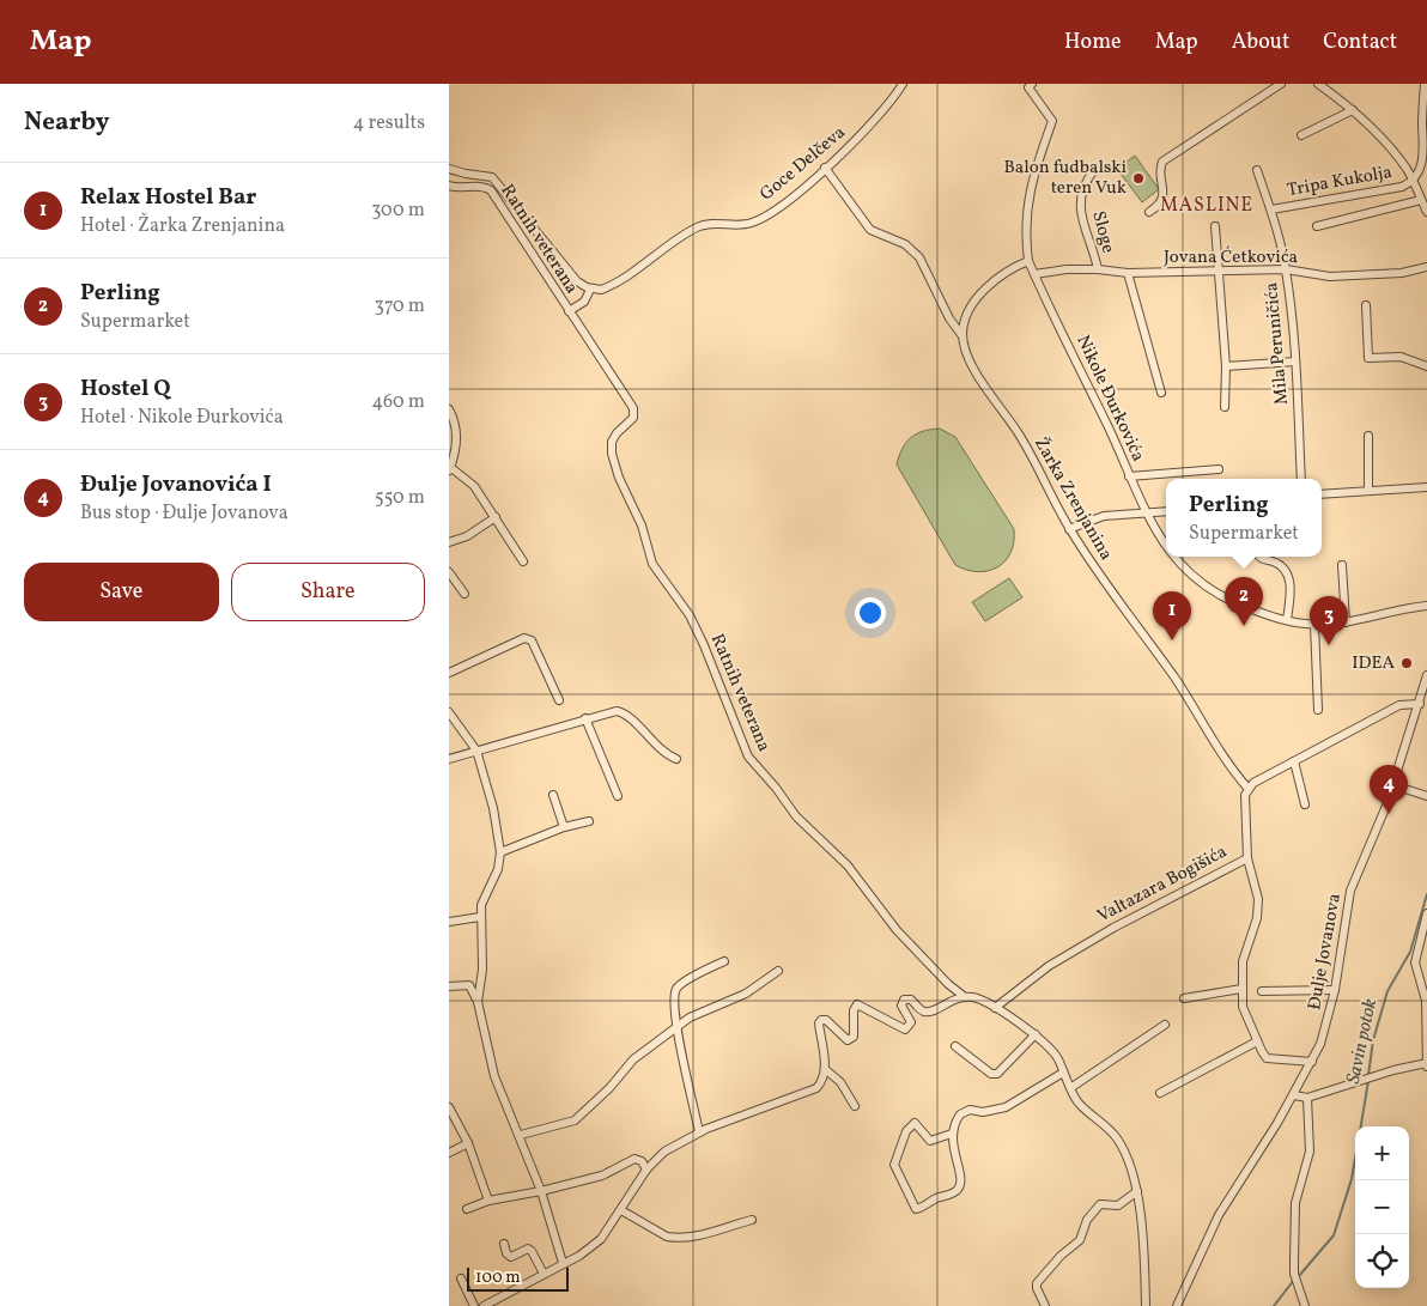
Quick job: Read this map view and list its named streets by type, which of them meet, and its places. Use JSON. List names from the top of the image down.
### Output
{
  "streets": {
    "street": [
      "Goce Delčeva",
      "Tripa Kukolja",
      "Sloge",
      "Ratnih veterana",
      "Jovana Ćetkovića",
      "Mila Peruničića",
      "Nikole Đurkovića",
      "Žarka Zrenjanina",
      "Valtazara Bogišića",
      "Đulje Jovanova"
    ]
  },
  "crossings": [
    ["Goce Delčeva", "Žarka Zrenjanina"],
    ["Tripa Kukolja", "Mila Peruničića"],
    ["Sloge", "Jovana Ćetkovića"],
    ["Ratnih veterana", "Valtazara Bogišića"],
    ["Jovana Ćetkovića", "Mila Peruničića"],
    ["Jovana Ćetkovića", "Nikole Đurkovića"],
    ["Žarka Zrenjanina", "Valtazara Bogišića"]
  ],
  "districts": ["MASLINE"],
  "water": ["Savin potok"],
  "places": ["Balon fudbalski teren Vuk", "IDEA"],
  "scale_bar": "100 m",
  "page": {
    "header": "Map",
    "nav": [
      "Home",
      "Map",
      "About",
      "Contact"
    ],
    "heading": ["Nearby", "4 results"],
    "list": [
      {
        "mark": "1",
        "name": "Relax Hostel Bar",
        "note": "Hotel · Žarka Zrenjanina",
        "value": "300 m"
      },
      {
        "mark": "2",
        "name": "Perling",
        "note": "Supermarket",
        "value": "370 m"
      },
      {
        "mark": "3",
        "name": "Hostel Q",
        "note": "Hotel · Nikole Đurkovića",
        "value": "460 m"
      },
      {
        "mark": "4",
        "name": "Đulje Jovanovića I",
        "note": "Bus stop · Đulje Jovanova",
        "value": "550 m"
      }
    ],
    "popup": ["Perling", "Supermarket"],
    "buttons": ["Save", "Share"],
    "pins": [
      "2",
      "1",
      "3",
      "4"
    ],
    "map_buttons": ["+", "−"],
    "scale": "100 m"
  }
}
